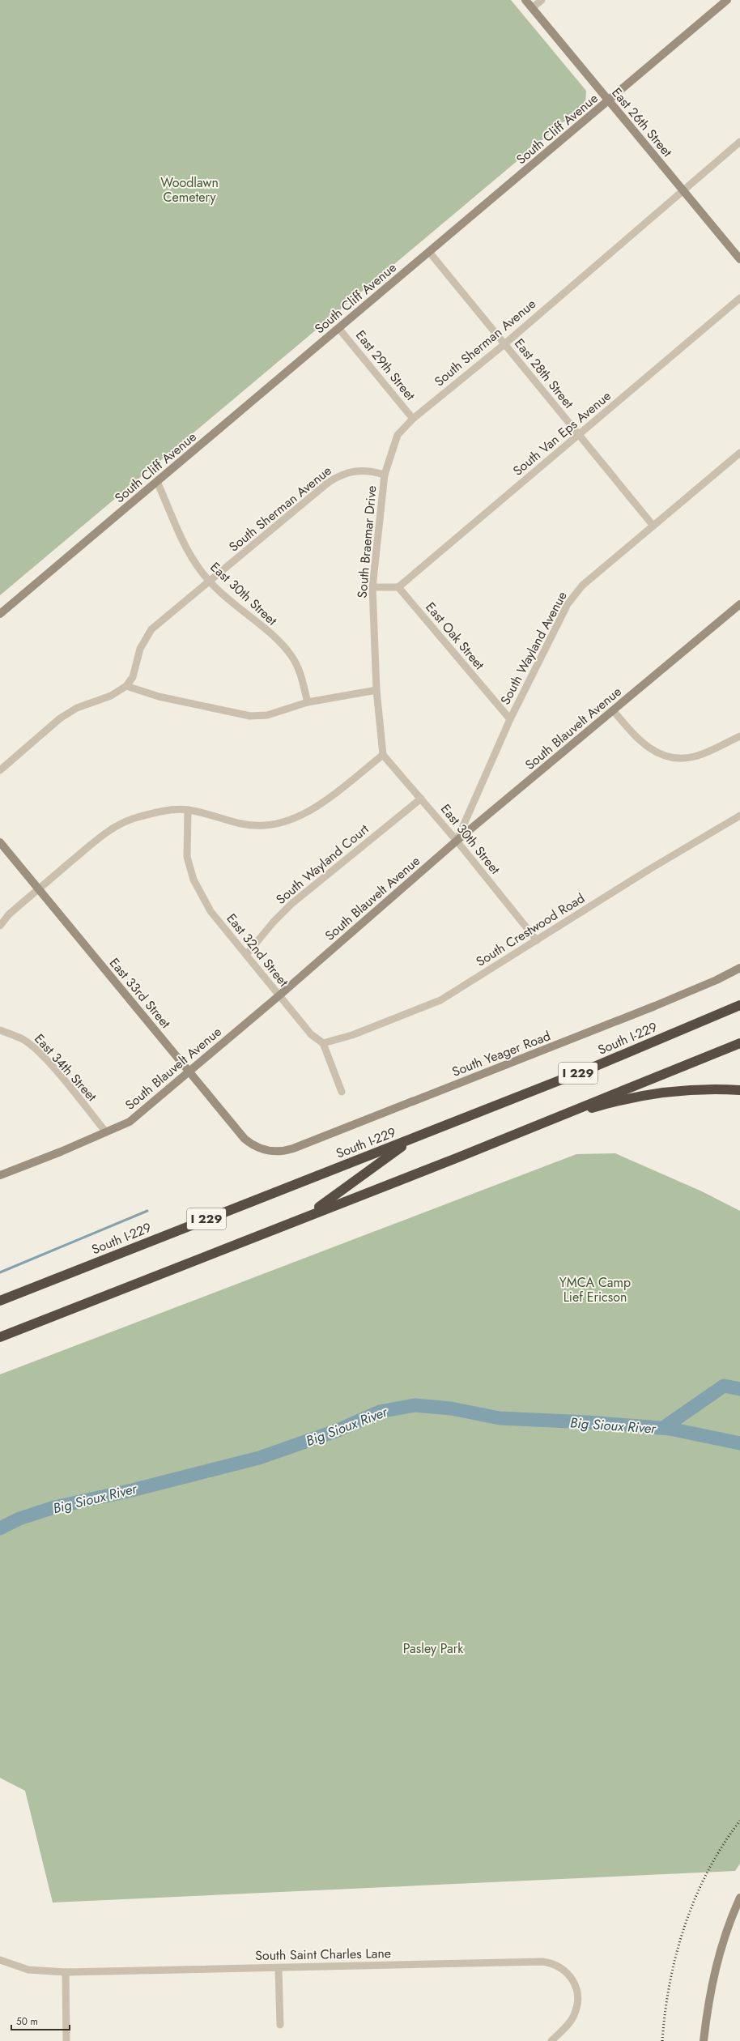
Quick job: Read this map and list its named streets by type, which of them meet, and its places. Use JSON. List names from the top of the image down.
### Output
{
  "streets": {
    "highway": ["South I-229", "I 229"],
    "street": [
      "East 26th Street",
      "South Cliff Avenue",
      "South Sherman Avenue",
      "East 29th Street",
      "East 28th Street",
      "South Van Eps Avenue",
      "South Braemar Drive",
      "East 30th Street",
      "East Oak Street",
      "South Wayland Avenue",
      "South Blauvelt Avenue",
      "South Wayland Court",
      "South Crestwood Road",
      "East 32nd Street",
      "East 33rd Street",
      "South Yeager Road",
      "East 34th Street",
      "South Saint Charles Lane"
    ]
  },
  "crossings": [
    ["East 26th Street", "South Cliff Avenue"],
    ["East 26th Street", "South Sherman Avenue"],
    ["South Cliff Avenue", "East 29th Street"],
    ["South Cliff Avenue", "East 28th Street"],
    ["South Cliff Avenue", "East 30th Street"],
    ["South Sherman Avenue", "East 29th Street"],
    ["South Sherman Avenue", "East 28th Street"],
    ["South Sherman Avenue", "South Braemar Drive"],
    ["South Sherman Avenue", "East 30th Street"],
    ["East 28th Street", "South Van Eps Avenue"],
    ["East 28th Street", "South Wayland Avenue"],
    ["South Van Eps Avenue", "East Oak Street"],
    ["South Braemar Drive", "East 30th Street"],
    ["East 30th Street", "South Wayland Avenue"],
    ["East 30th Street", "South Blauvelt Avenue"],
    ["East 30th Street", "South Wayland Court"],
    ["East 30th Street", "South Crestwood Road"],
    ["East Oak Street", "South Wayland Avenue"],
    ["South Wayland Avenue", "South Blauvelt Avenue"],
    ["South Blauvelt Avenue", "East 32nd Street"],
    ["South Blauvelt Avenue", "East 33rd Street"],
    ["South Blauvelt Avenue", "East 34th Street"],
    ["South Wayland Court", "East 32nd Street"],
    ["South Crestwood Road", "East 32nd Street"],
    ["East 33rd Street", "South Yeager Road"]
  ],
  "water": ["Big Sioux River"],
  "parks": ["Woodlawn Cemetery", "YMCA Camp Lief Ericson", "Pasley Park"],
  "scale_bar": "50 m"
}
